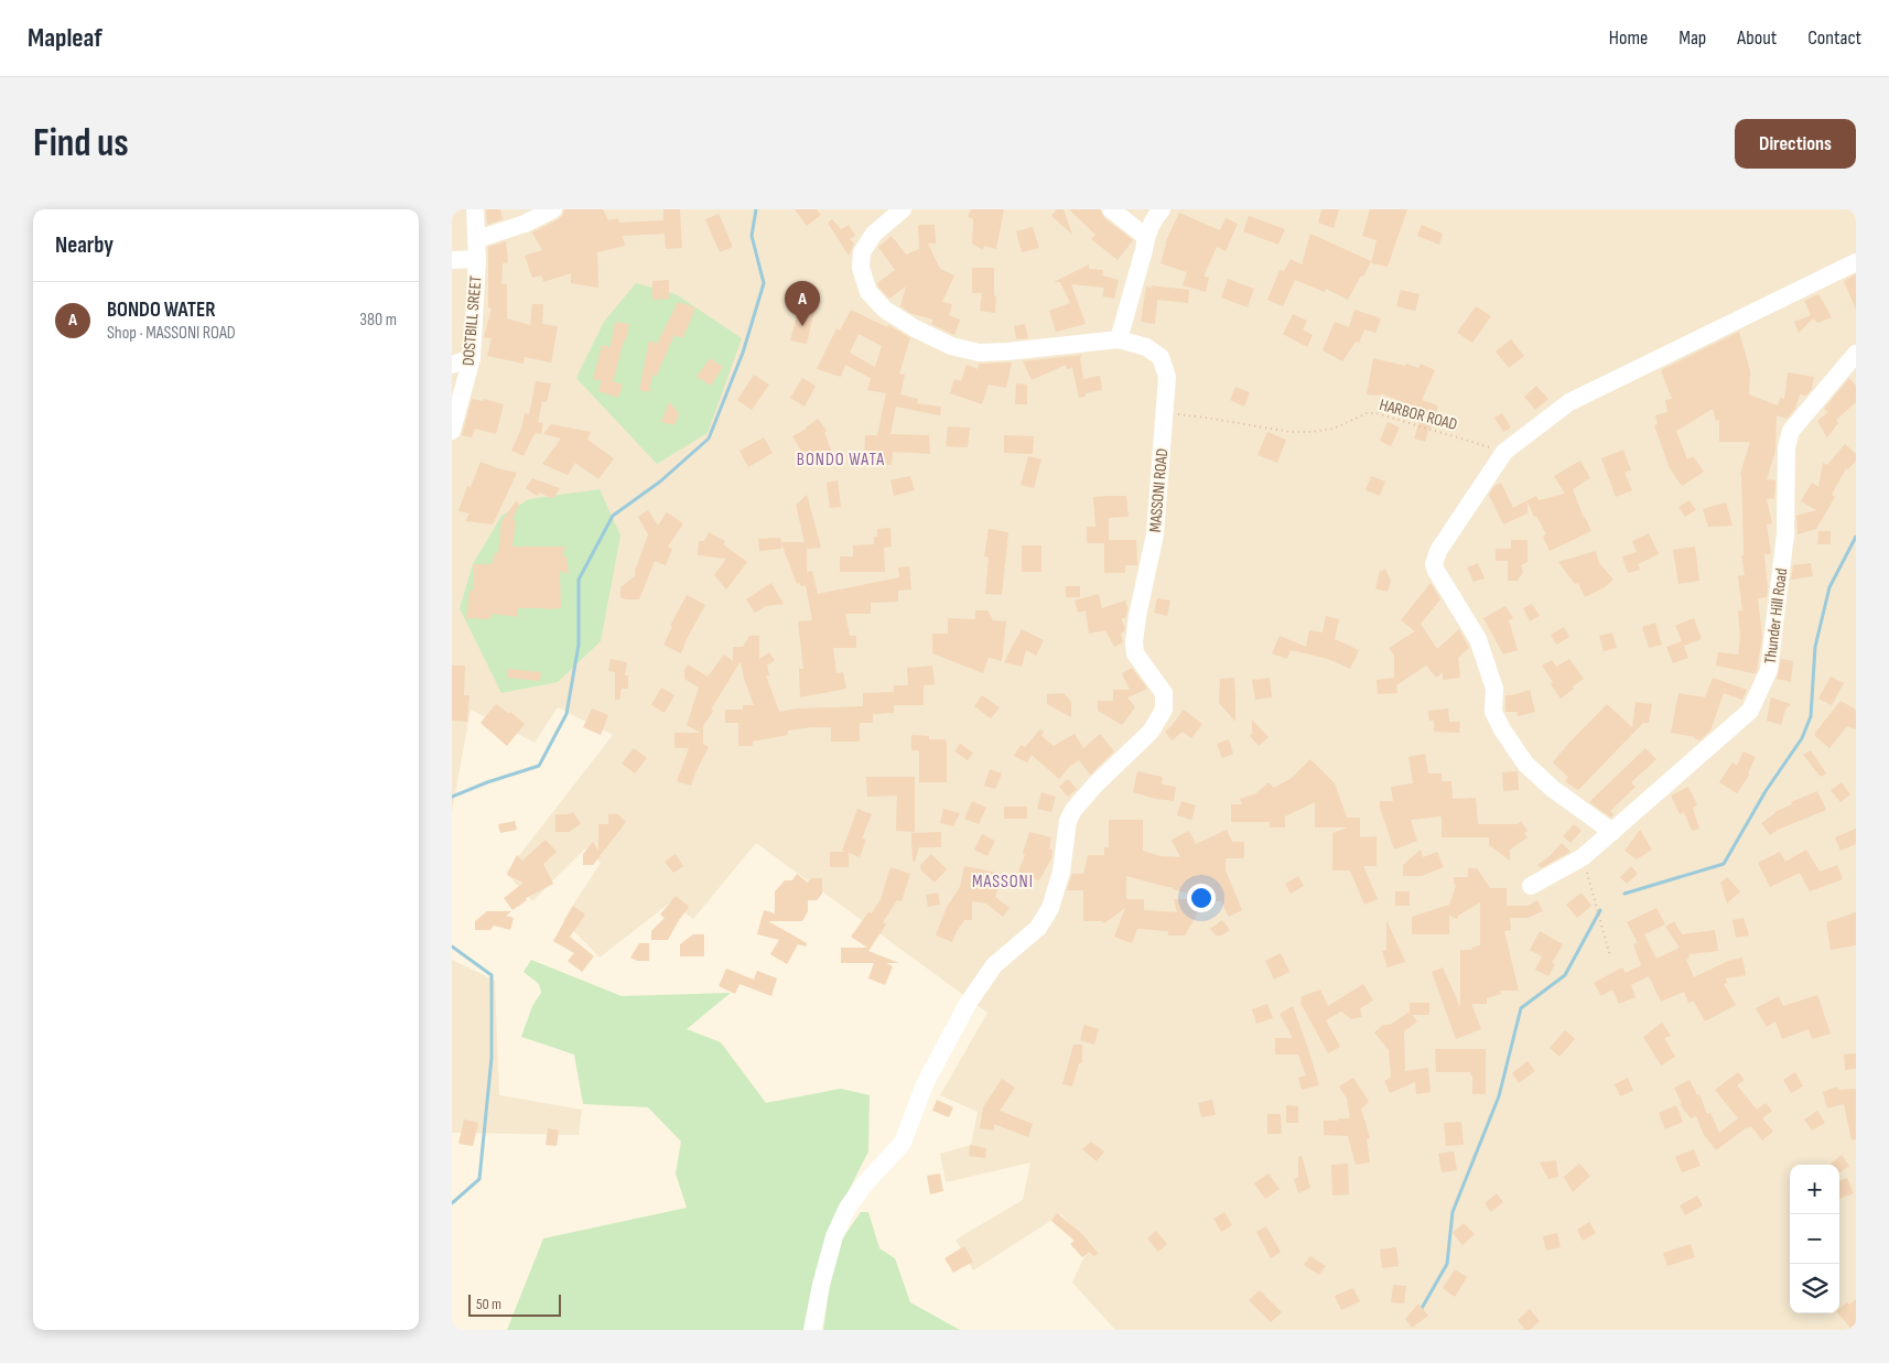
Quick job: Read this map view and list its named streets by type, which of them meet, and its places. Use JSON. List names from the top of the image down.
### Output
{
  "streets": {
    "street": ["DOSTBILL SREET", "MASSONI ROAD", "Thunder Hill Road"],
    "path": ["HARBOR ROAD"]
  },
  "crossings": [
    ["HARBOR ROAD", "MASSONI ROAD"]
  ],
  "districts": ["BONDO WATA", "MASSONI"],
  "scale_bar": "50 m",
  "page": {
    "header": "Mapleaf",
    "nav": [
      "Home",
      "Map",
      "About",
      "Contact"
    ],
    "buttons": "Directions",
    "title": "Find us",
    "heading": "Nearby",
    "list": [
      {
        "mark": "A",
        "name": "BONDO WATER",
        "note": "Shop · MASSONI ROAD",
        "value": "380 m"
      }
    ],
    "pins": "A",
    "map_buttons": ["+", "−"],
    "scale": "50 m"
  }
}
